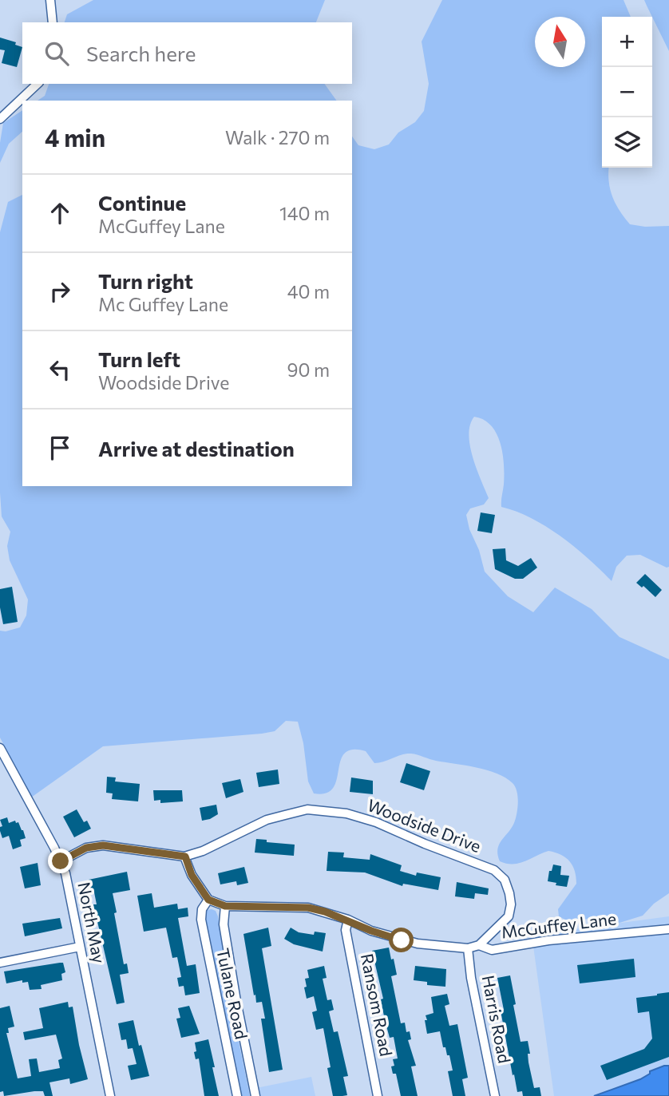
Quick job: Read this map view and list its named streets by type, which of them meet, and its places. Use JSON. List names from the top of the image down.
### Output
{
  "streets": {
    "street": [
      "Woodside Drive",
      "North May",
      "McGuffey Lane",
      "Tulane Road",
      "Ransom Road",
      "Harris Road"
    ]
  },
  "crossings": [
    ["Woodside Drive", "North May"],
    ["Woodside Drive", "McGuffey Lane"],
    ["McGuffey Lane", "Tulane Road"],
    ["McGuffey Lane", "Ransom Road"],
    ["McGuffey Lane", "Harris Road"]
  ],
  "north": "top",
  "page": {
    "map_buttons": ["+", "−"],
    "search": "Search here",
    "heading": ["4 min", "Walk · 270 m"],
    "list": [
      ["Continue", "McGuffey Lane", "140 m"],
      ["Turn right", "Mc Guffey Lane", "40 m"],
      ["Turn left", "Woodside Drive", "90 m"],
      "Arrive at destination"
    ]
  }
}
